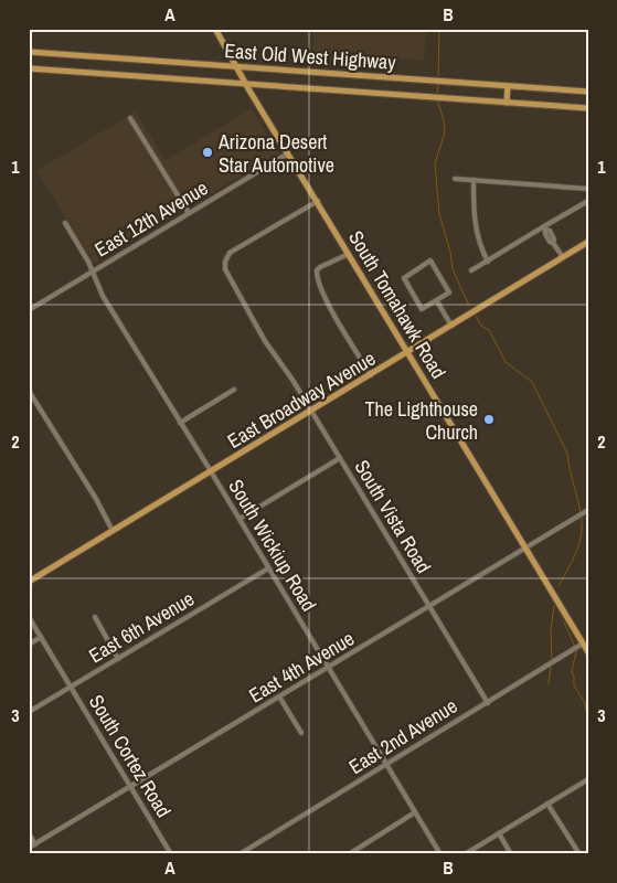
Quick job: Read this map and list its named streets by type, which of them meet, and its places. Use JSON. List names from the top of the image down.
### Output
{
  "streets": {
    "main road": ["East Old West Highway", "South Tomahawk Road", "East Broadway Avenue"],
    "street": [
      "East 12th Avenue",
      "South Vista Road",
      "South Wickiup Road",
      "East 6th Avenue",
      "East 4th Avenue",
      "East 2nd Avenue",
      "South Cortez Road"
    ]
  },
  "crossings": [
    ["East Old West Highway", "South Tomahawk Road"],
    ["East 12th Avenue", "South Tomahawk Road"],
    ["East 12th Avenue", "South Wickiup Road"],
    ["South Tomahawk Road", "East Broadway Avenue"],
    ["South Tomahawk Road", "South Vista Road"],
    ["South Tomahawk Road", "East 4th Avenue"],
    ["South Tomahawk Road", "East 2nd Avenue"],
    ["East Broadway Avenue", "South Vista Road"],
    ["East Broadway Avenue", "South Wickiup Road"],
    ["South Vista Road", "East 4th Avenue"],
    ["South Vista Road", "East 2nd Avenue"],
    ["South Wickiup Road", "East 6th Avenue"],
    ["South Wickiup Road", "East 4th Avenue"],
    ["South Wickiup Road", "East 2nd Avenue"],
    ["East 6th Avenue", "South Cortez Road"],
    ["East 4th Avenue", "South Cortez Road"]
  ],
  "places": ["Arizona Desert Star Automotive", "The Lighthouse Church"],
  "grid": {
    "columns": ["A", "B"],
    "rows": ["1", "2", "3"]
  }
}
